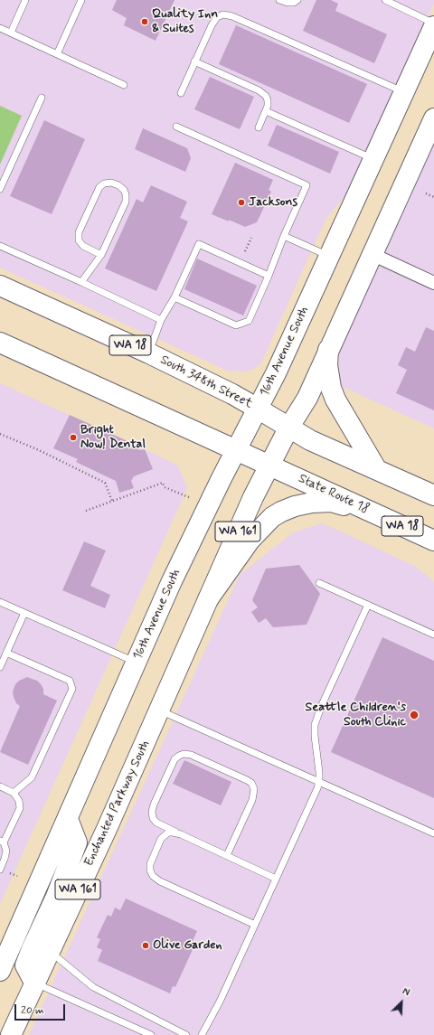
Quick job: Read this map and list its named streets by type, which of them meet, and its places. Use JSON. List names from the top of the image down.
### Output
{
  "streets": {
    "main road": [
      "WA 18",
      "16th Avenue South",
      "South 348th Street",
      "State Route 18",
      "WA 161",
      "Enchanted Parkway South"
    ]
  },
  "crossings": [
    ["WA 18", "16th Avenue South"],
    ["WA 18", "South 348th Street"],
    ["WA 18", "State Route 18"],
    ["16th Avenue South", "South 348th Street"],
    ["16th Avenue South", "State Route 18"],
    ["16th Avenue South", "WA 161"],
    ["16th Avenue South", "Enchanted Parkway South"]
  ],
  "places": [
    "Quality Inn & Suites",
    "Jacksons",
    "Bright Now! Dental",
    "Seattle Children's South Clinic",
    "Olive Garden"
  ],
  "scale_bar": "20 m",
  "north": "top right"
}
